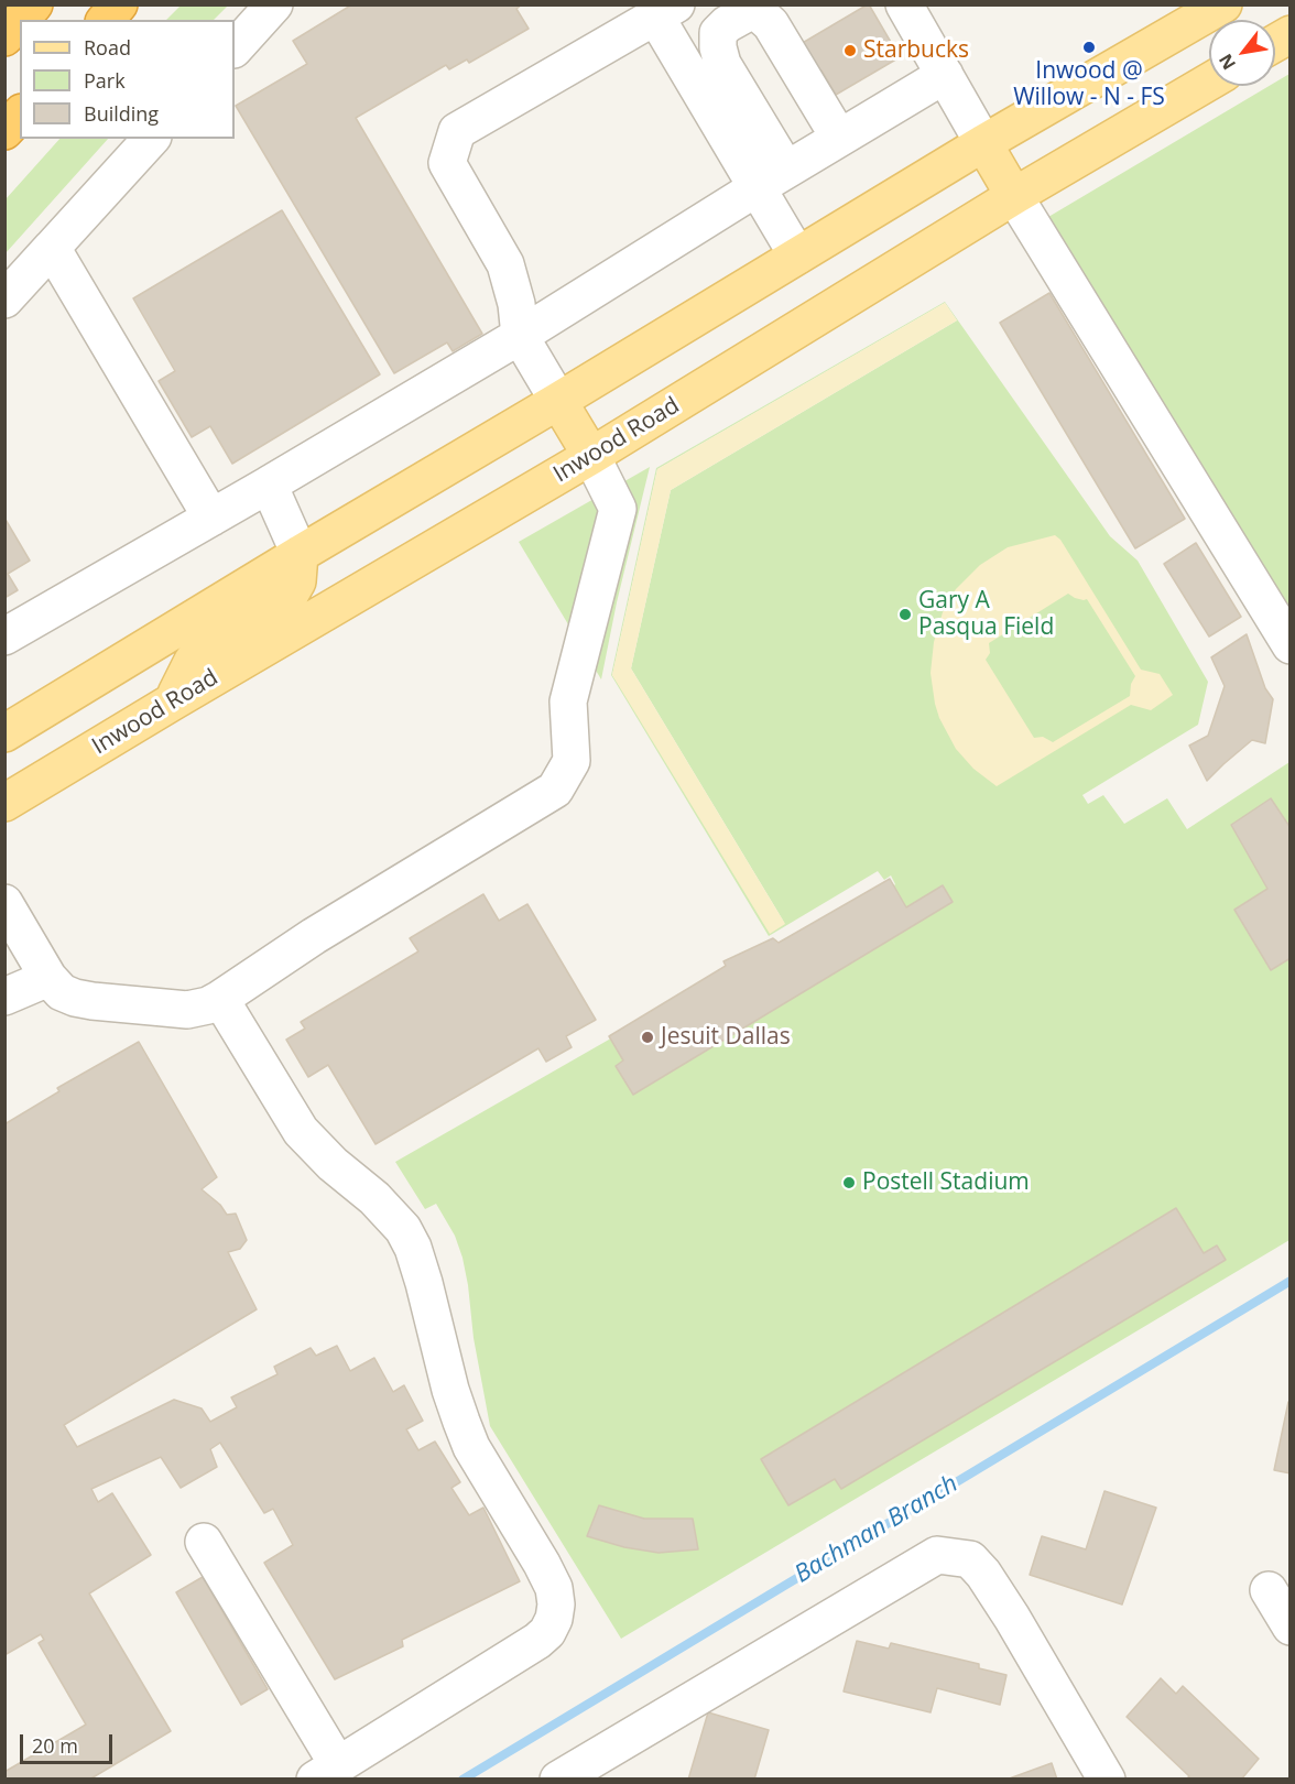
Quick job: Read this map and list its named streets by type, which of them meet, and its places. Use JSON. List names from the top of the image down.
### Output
{
  "streets": {
    "main road": ["Inwood Road"]
  },
  "water": ["Bachman Branch"],
  "places": [
    "Inwood @ Willow - N - FS",
    "Starbucks",
    "Gary A Pasqua Field",
    "Jesuit Dallas",
    "Postell Stadium"
  ],
  "legend": ["Road", "Park", "Building"],
  "scale_bar": "20 m",
  "north": "bottom left"
}
